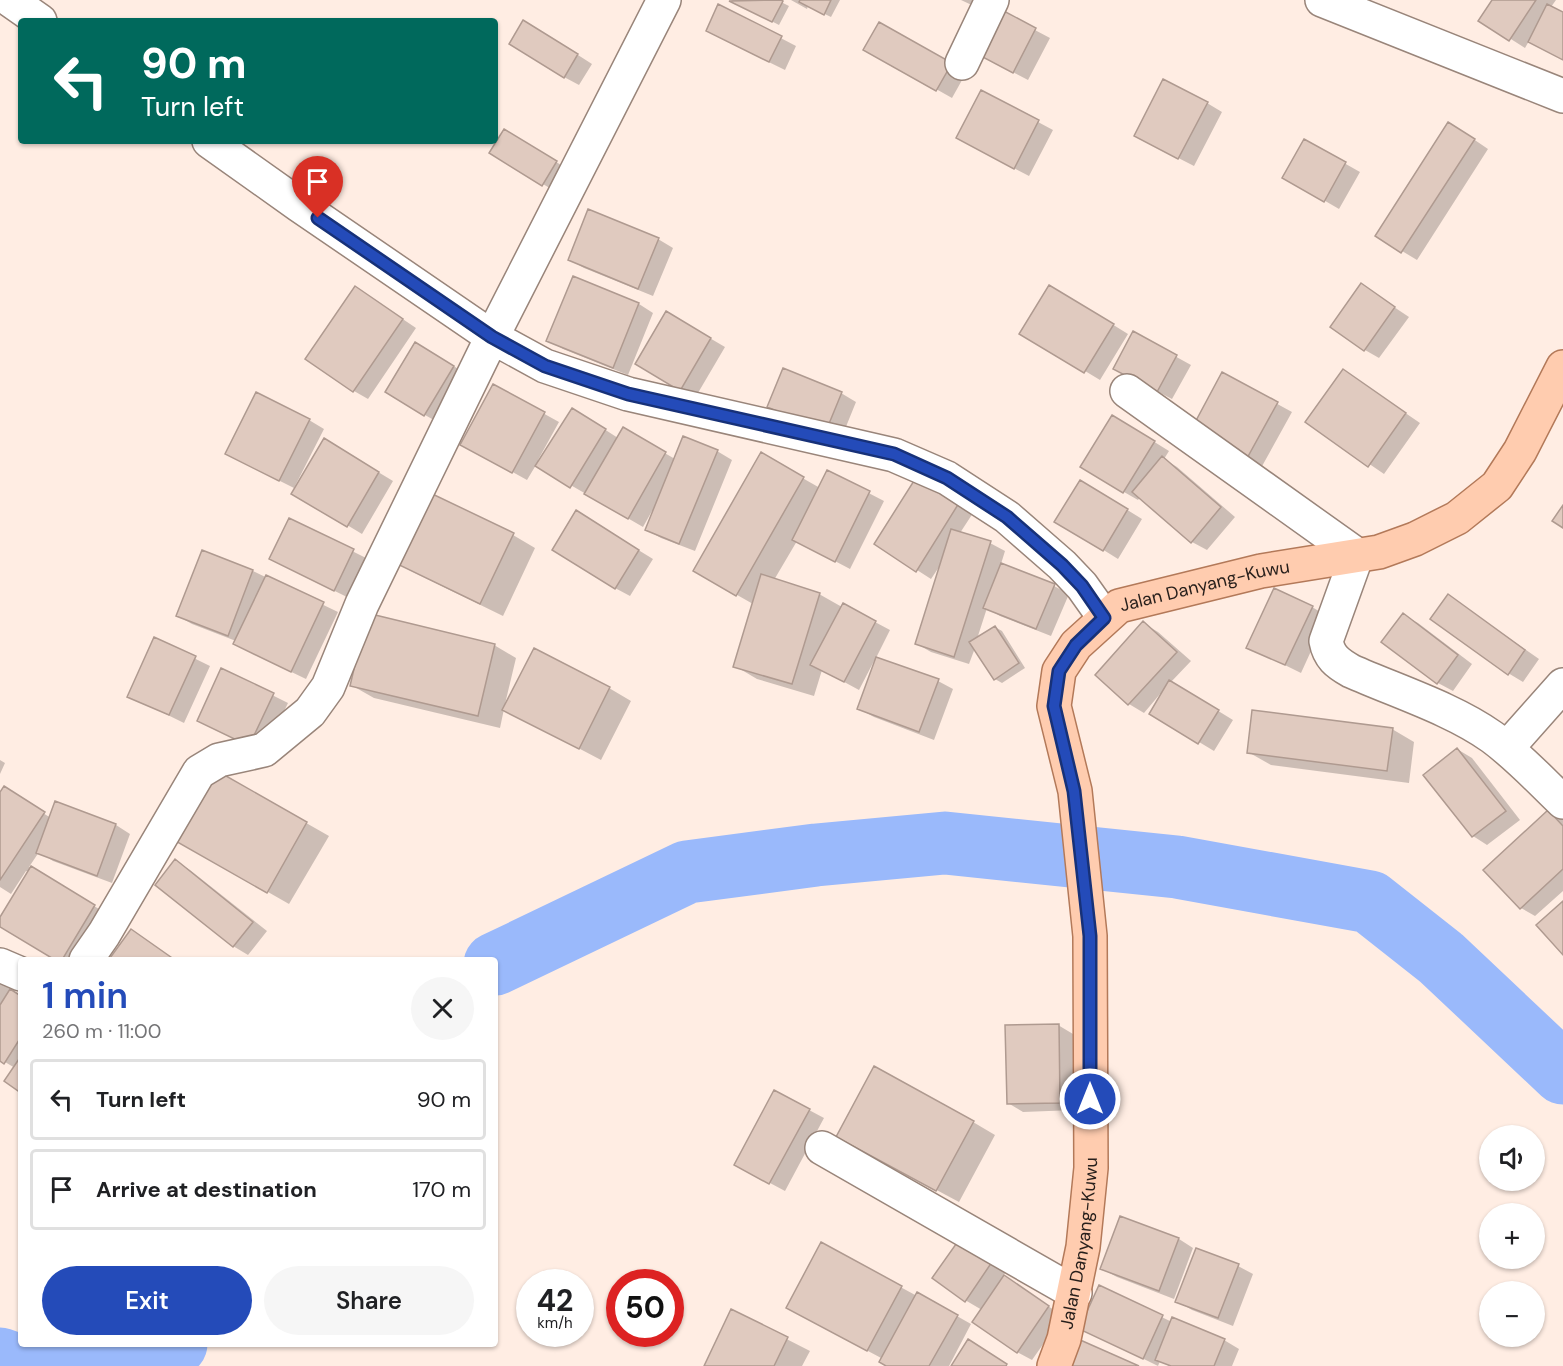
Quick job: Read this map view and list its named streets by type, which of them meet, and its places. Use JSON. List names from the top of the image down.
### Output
{
  "streets": {
    "main road": ["Jalan Danyang-Kuwu"]
  },
  "page": {
    "turn": ["90 m", "Turn left"],
    "heading": ["1 min", "260 m · 11:00"],
    "list": [
      {
        "name": "Turn left",
        "value": "90 m"
      },
      {
        "name": "Arrive at destination",
        "value": "170 m"
      }
    ],
    "map_buttons": ["+", "−"],
    "buttons": ["Exit", "Share"],
    "speed": "42 km/h",
    "limit": "50"
  }
}
